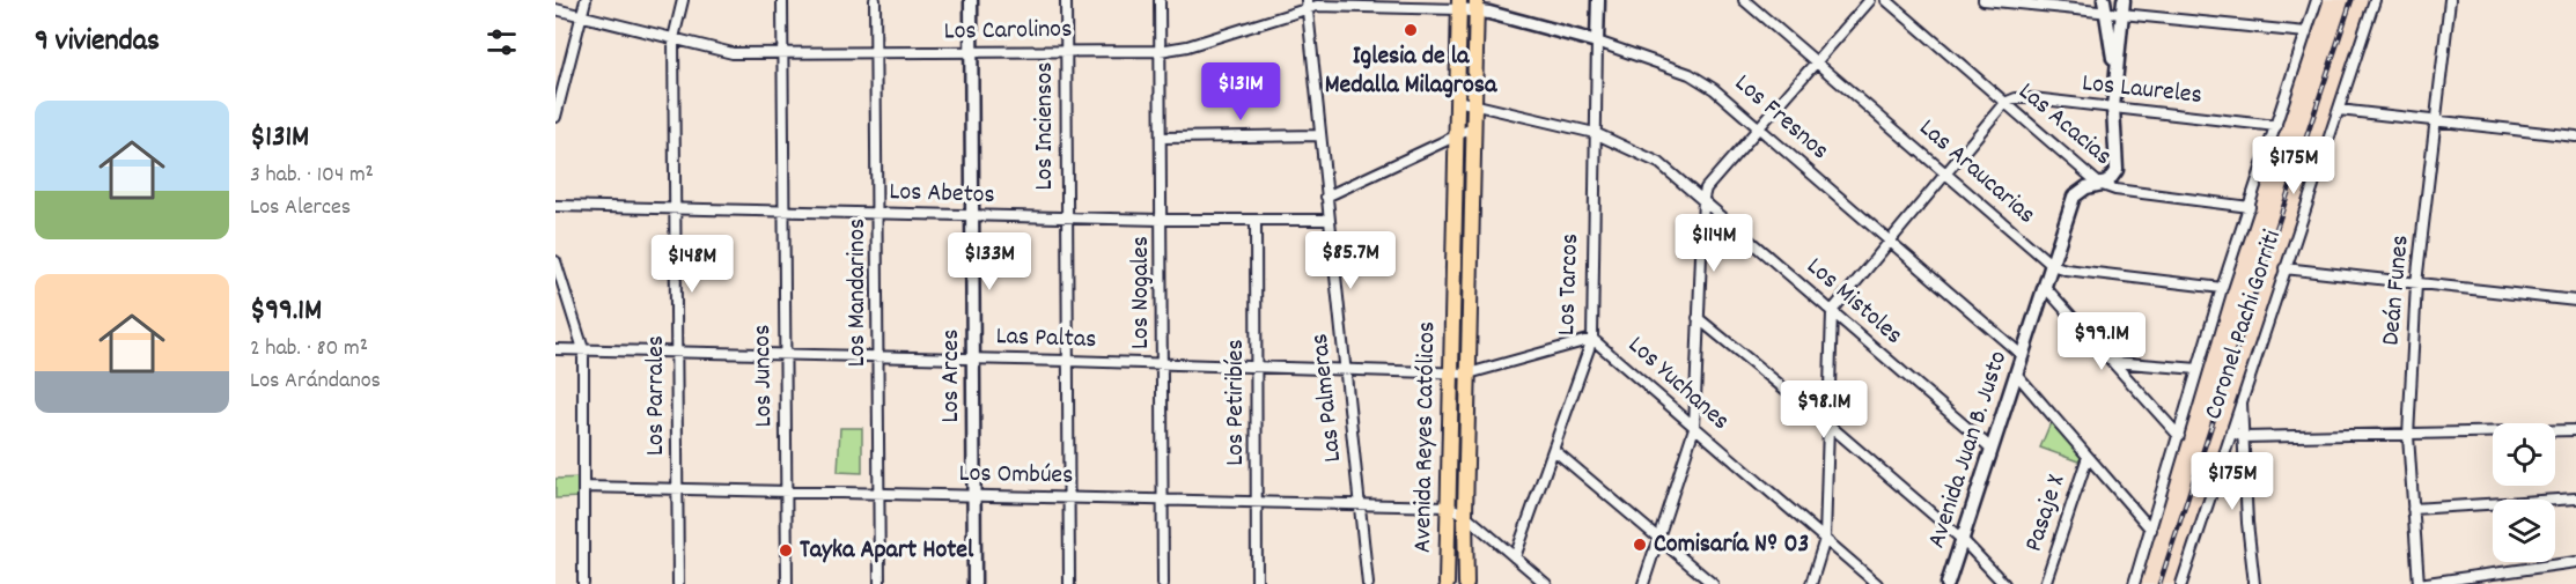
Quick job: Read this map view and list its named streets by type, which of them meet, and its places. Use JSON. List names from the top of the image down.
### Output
{
  "streets": {
    "main road": ["Avenida Reyes Católicos"],
    "street": [
      "Los Carolinos",
      "Los Laureles",
      "Los Fresnos",
      "Las Acacias",
      "Los Inciensos",
      "Las Araucarias",
      "Los Abetos",
      "Los Tarcos",
      "Deán Funes",
      "Los Mandarinos",
      "Los Nogales",
      "Los Mistoles",
      "Coronel Pachi Gorriti",
      "Las Paltas",
      "Los Juncos",
      "Los Arces",
      "Los Yuchanes",
      "Los Parrales",
      "Las Palmeras",
      "Los Petiribíes",
      "Avenida Juan B. Justo",
      "Los Ombúes",
      "Pasaje X"
    ]
  },
  "crossings": [
    ["Los Carolinos", "Los Fresnos"],
    ["Los Carolinos", "Los Inciensos"],
    ["Los Carolinos", "Los Mandarinos"],
    ["Los Carolinos", "Los Nogales"],
    ["Los Carolinos", "Los Juncos"],
    ["Los Carolinos", "Los Arces"],
    ["Los Carolinos", "Los Parrales"],
    ["Los Carolinos", "Las Palmeras"],
    ["Los Carolinos", "Avenida Reyes Católicos"],
    ["Los Laureles", "Las Acacias"],
    ["Los Laureles", "Coronel Pachi Gorriti"],
    ["Los Laureles", "Avenida Juan B. Justo"],
    ["Los Fresnos", "Los Tarcos"],
    ["Los Fresnos", "Avenida Reyes Católicos"],
    ["Los Fresnos", "Avenida Juan B. Justo"],
    ["Las Acacias", "Coronel Pachi Gorriti"],
    ["Las Acacias", "Avenida Juan B. Justo"],
    ["Los Inciensos", "Los Abetos"],
    ["Los Inciensos", "Las Paltas"],
    ["Los Inciensos", "Los Ombúes"],
    ["Las Araucarias", "Coronel Pachi Gorriti"],
    ["Las Araucarias", "Avenida Juan B. Justo"],
    ["Los Abetos", "Los Mandarinos"],
    ["Los Abetos", "Los Nogales"],
    ["Los Abetos", "Los Juncos"],
    ["Los Abetos", "Los Arces"],
    ["Los Abetos", "Los Parrales"],
    ["Los Abetos", "Las Palmeras"],
    ["Los Abetos", "Los Petiribíes"],
    ["Los Tarcos", "Los Mistoles"],
    ["Los Tarcos", "Los Yuchanes"],
    ["Los Mandarinos", "Las Paltas"],
    ["Los Mandarinos", "Los Ombúes"],
    ["Los Nogales", "Las Paltas"],
    ["Los Nogales", "Los Ombúes"],
    ["Los Mistoles", "Avenida Reyes Católicos"],
    ["Los Mistoles", "Avenida Juan B. Justo"],
    ["Las Paltas", "Los Juncos"],
    ["Las Paltas", "Los Arces"],
    ["Las Paltas", "Los Yuchanes"],
    ["Las Paltas", "Los Parrales"],
    ["Las Paltas", "Las Palmeras"],
    ["Las Paltas", "Los Petiribíes"],
    ["Las Paltas", "Avenida Reyes Católicos"],
    ["Los Juncos", "Los Ombúes"],
    ["Los Arces", "Los Ombúes"],
    ["Los Yuchanes", "Avenida Reyes Católicos"],
    ["Los Parrales", "Los Ombúes"],
    ["Las Palmeras", "Los Ombúes"],
    ["Los Petiribíes", "Los Ombúes"],
    ["Avenida Reyes Católicos", "Los Ombúes"]
  ],
  "places": ["Iglesia de la Medalla Milagrosa", "Comisaría Nº 03", "Tayka Apart Hotel"],
  "page": {
    "heading": "9 viviendas",
    "price": [
      "$131M",
      "$175M",
      "$114M",
      "$85.7M",
      "$133M",
      "$148M",
      "$99.1M",
      "$98.1M",
      "$175M"
    ],
    "list": [
      {
        "name": "$131M",
        "note": "3 hab. · 104 m² · Los Alerces"
      },
      {
        "name": "$99.1M",
        "note": "2 hab. · 80 m² · Los Arándanos"
      }
    ]
  }
}
